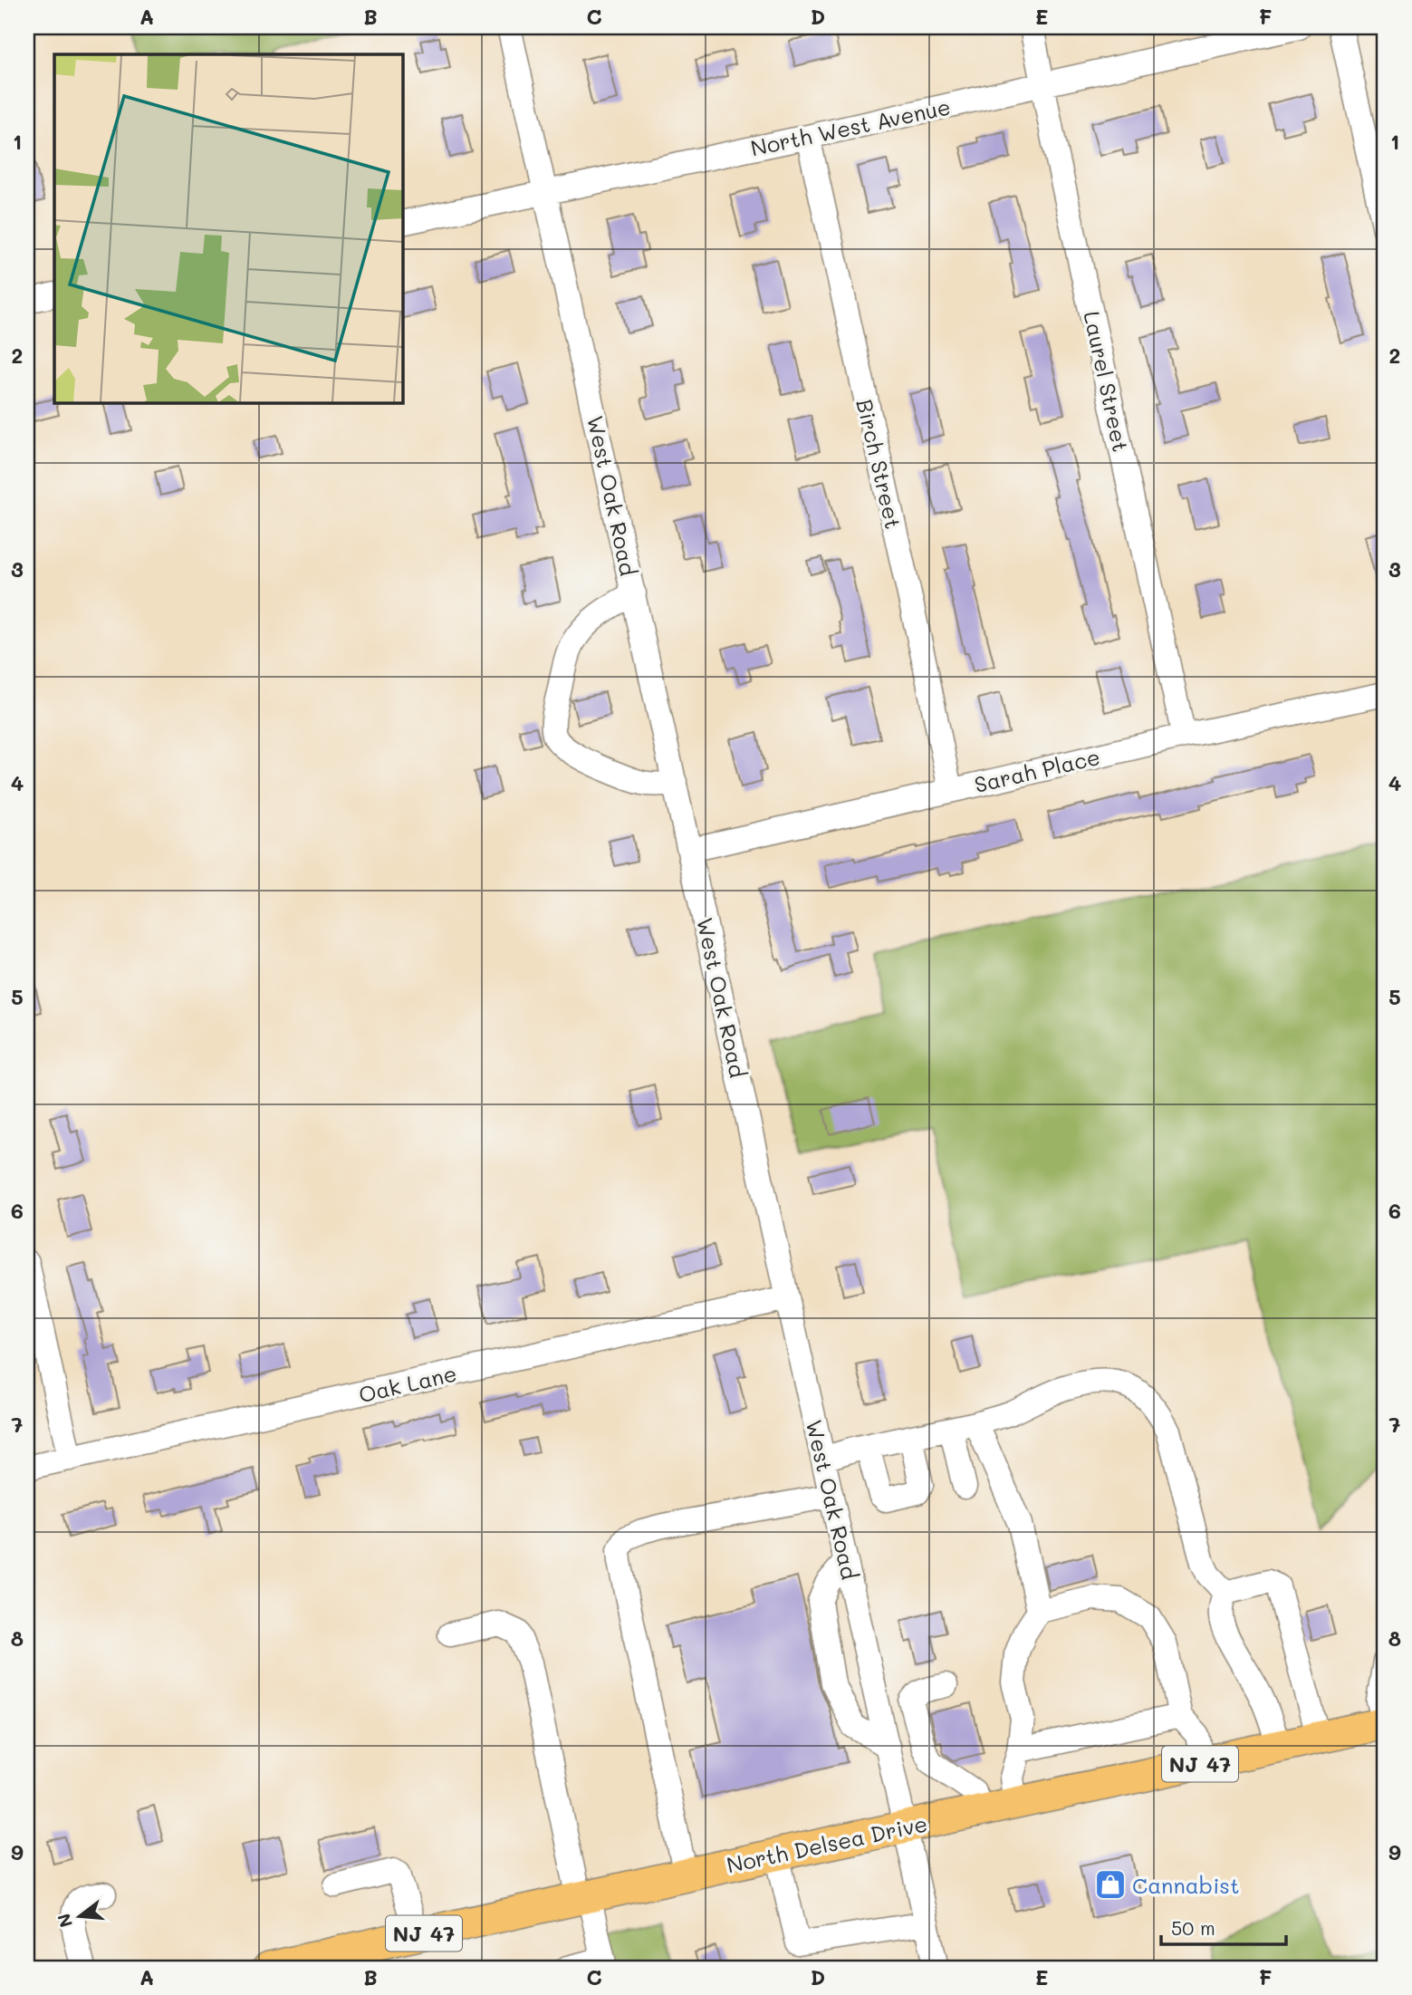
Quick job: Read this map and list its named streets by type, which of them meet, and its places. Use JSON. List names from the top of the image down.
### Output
{
  "streets": {
    "main road": ["NJ 47", "North Delsea Drive"],
    "street": [
      "North West Avenue",
      "Laurel Street",
      "Birch Street",
      "West Oak Road",
      "Sarah Place",
      "Oak Lane"
    ]
  },
  "crossings": [
    ["North West Avenue", "Laurel Street"],
    ["North West Avenue", "Birch Street"],
    ["North West Avenue", "West Oak Road"],
    ["Laurel Street", "Sarah Place"],
    ["Birch Street", "Sarah Place"],
    ["West Oak Road", "Sarah Place"],
    ["West Oak Road", "Oak Lane"],
    ["West Oak Road", "North Delsea Drive"]
  ],
  "places": {
    "shop": ["Cannabist"]
  },
  "scale_bar": "50 m",
  "north": "left",
  "grid": {
    "columns": [
      "A",
      "B",
      "C",
      "D",
      "E",
      "F"
    ],
    "rows": [
      "1",
      "2",
      "3",
      "4",
      "5",
      "6",
      "7",
      "8",
      "9"
    ]
  }
}
